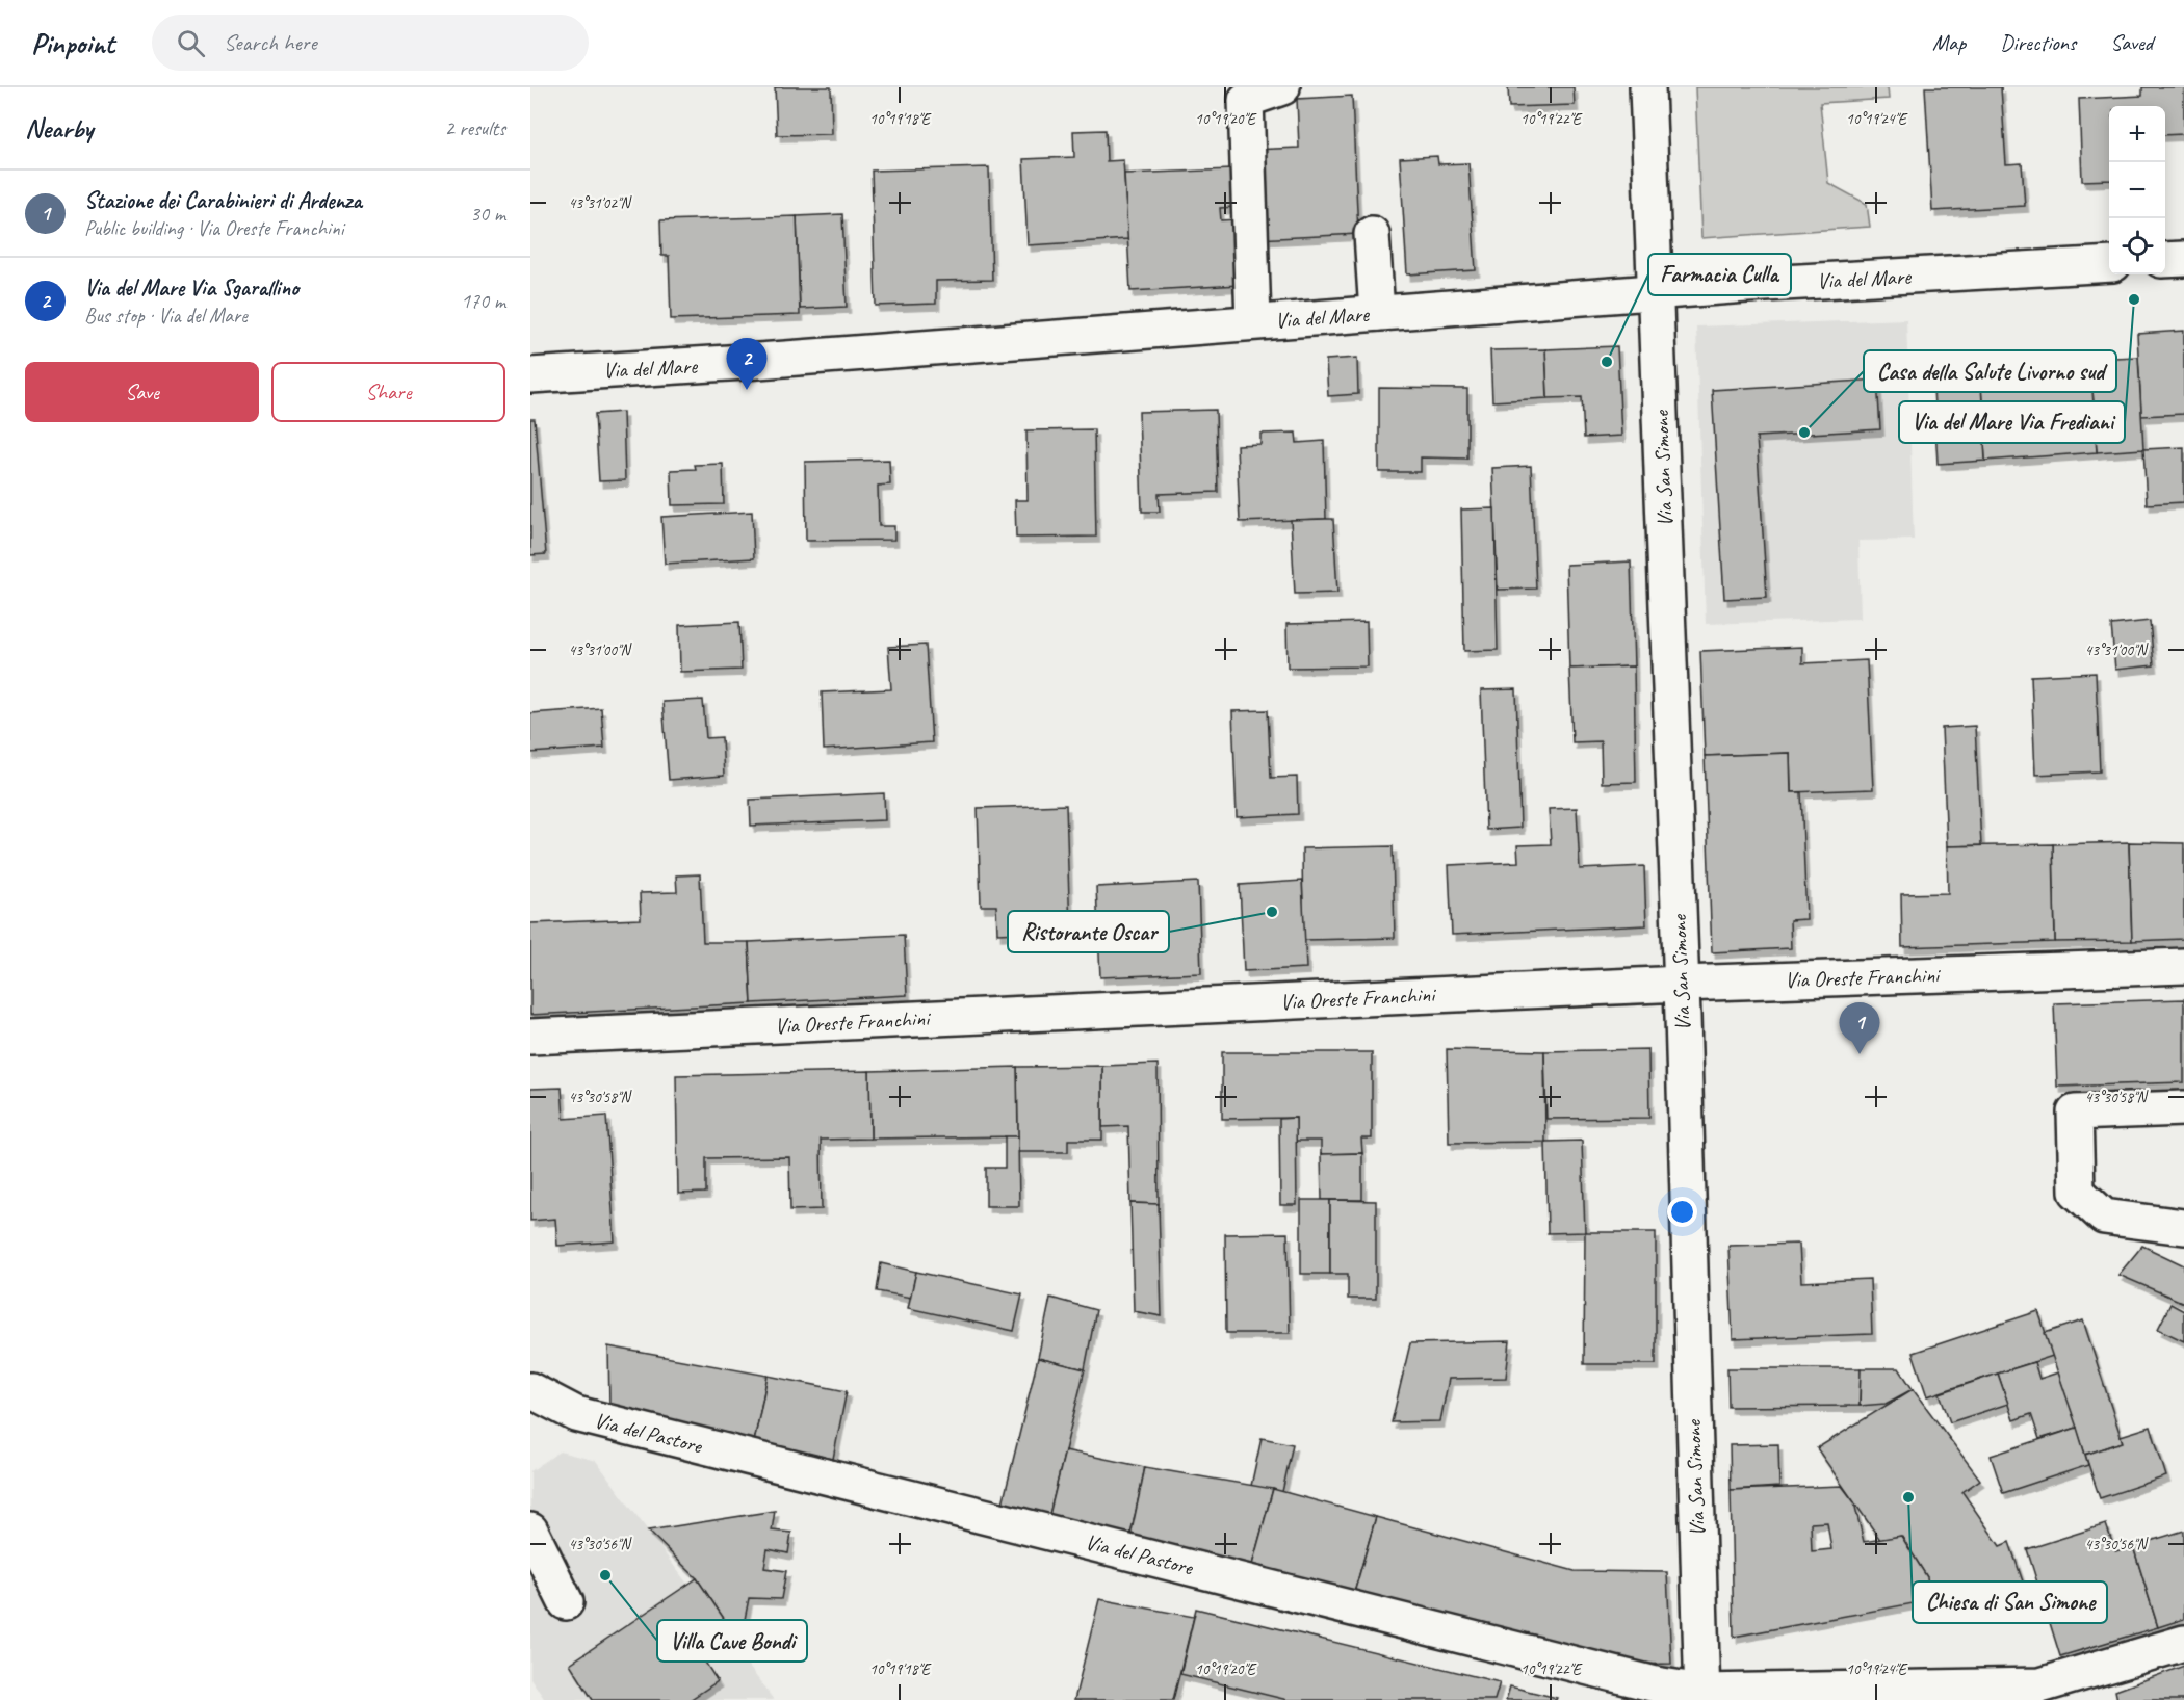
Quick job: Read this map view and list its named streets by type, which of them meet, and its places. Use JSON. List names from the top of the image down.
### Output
{
  "streets": {
    "street": [
      "Via del Mare",
      "Via San Simone",
      "Via Oreste Franchini",
      "Via del Pastore"
    ]
  },
  "crossings": [
    ["Via del Mare", "Via San Simone"],
    ["Via San Simone", "Via Oreste Franchini"],
    ["Via San Simone", "Via del Pastore"]
  ],
  "places": [
    "Via del Mare Via Frediani",
    "Farmacia Culla",
    "Casa della Salute Livorno sud",
    "Ristorante Oscar",
    "Chiesa di San Simone",
    "Villa Cave Bondi"
  ],
  "page": {
    "header": "Pinpoint",
    "search": "Search here",
    "nav": ["Map", "Directions", "Saved"],
    "heading": ["Nearby", "2 results"],
    "map_buttons": ["+", "−"],
    "list": [
      {
        "mark": "1",
        "name": "Stazione dei Carabinieri di Ardenza",
        "note": "Public building · Via Oreste Franchini",
        "value": "30 m"
      },
      {
        "mark": "2",
        "name": "Via del Mare Via Sgarallino",
        "note": "Bus stop · Via del Mare",
        "value": "170 m"
      }
    ],
    "pins": ["2", "1"],
    "buttons": ["Save", "Share"]
  },
  "coordinates": [
    "10°19'18\"E",
    "10°19'20\"E",
    "10°19'22\"E",
    "10°19'24\"E",
    "43°31'02\"N",
    "43°31'00\"N",
    "43°30'58\"N",
    "43°30'56\"N"
  ]
}
